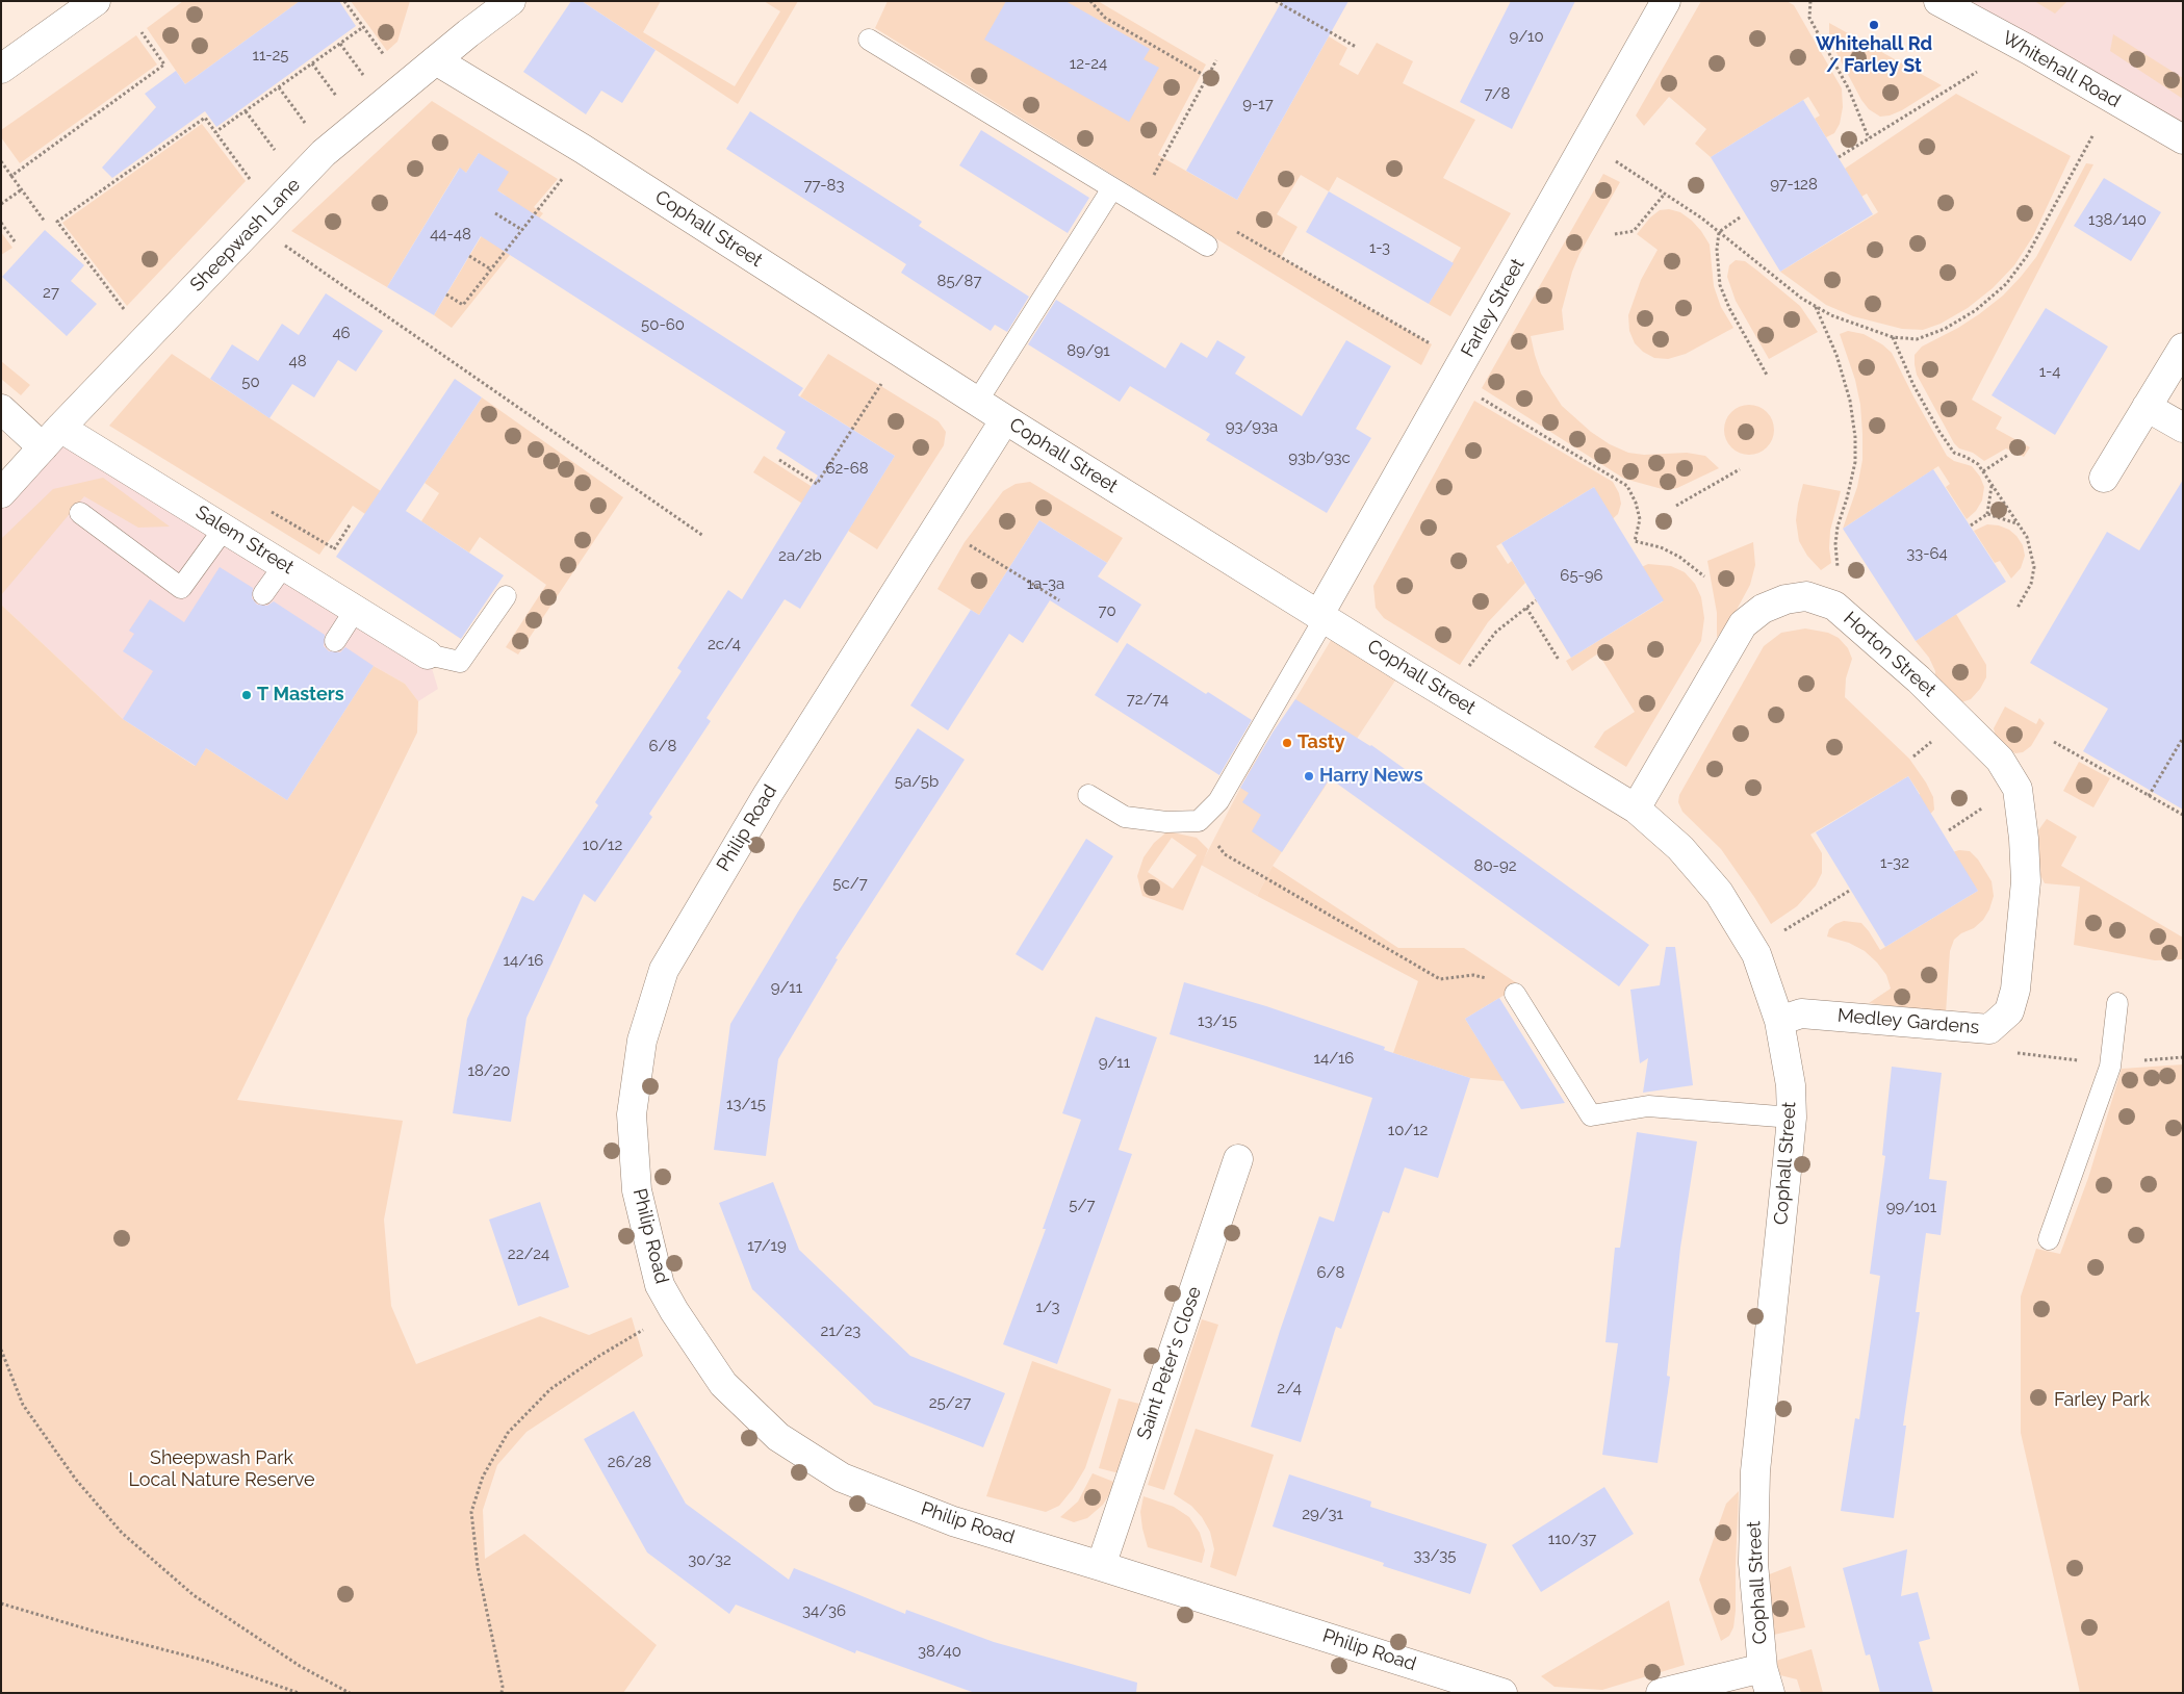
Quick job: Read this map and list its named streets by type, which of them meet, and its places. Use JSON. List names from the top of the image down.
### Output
{
  "streets": {
    "street": [
      "Whitehall Road",
      "Cophall Street",
      "Sheepwash Lane",
      "Farley Street",
      "Salem Street",
      "Horton Street",
      "Philip Road",
      "Medley Gardens",
      "Saint Peter's Close"
    ]
  },
  "crossings": [
    ["Cophall Street", "Sheepwash Lane"],
    ["Cophall Street", "Farley Street"],
    ["Cophall Street", "Horton Street"],
    ["Cophall Street", "Philip Road"],
    ["Cophall Street", "Medley Gardens"],
    ["Sheepwash Lane", "Salem Street"],
    ["Horton Street", "Medley Gardens"],
    ["Philip Road", "Saint Peter's Close"]
  ],
  "parks": ["Farley Park", "Sheepwash Park Local Nature Reserve"],
  "places": [
    "Whitehall Rd / Farley St",
    "T Masters",
    "Tasty",
    "Harry News"
  ],
  "house_numbers": [
    "9/10",
    "11-25",
    "12-24",
    "7/8",
    "9-17",
    "97-128",
    "77-83",
    "138/140",
    "44-48",
    "1-3",
    "85/87",
    "27",
    "50-60",
    "46",
    "89/91",
    "48",
    "1-4",
    "50",
    "93/93a",
    "93b/93c",
    "62-68",
    "33-64",
    "2a/2b",
    "65-96",
    "1a-3a",
    "70",
    "2c/4",
    "72/74",
    "6/8",
    "5a/5b",
    "10/12",
    "1-32",
    "80-92",
    "5c/7",
    "14/16",
    "9/11",
    "13/15",
    "14/16",
    "9/11",
    "18/20",
    "13/15",
    "10/12",
    "5/7",
    "99/101",
    "17/19",
    "22/24",
    "6/8",
    "1/3",
    "21/23",
    "2/4",
    "25/27",
    "26/28",
    "29/31",
    "110/37",
    "33/35",
    "30/32",
    "34/36",
    "38/40"
  ]
}
